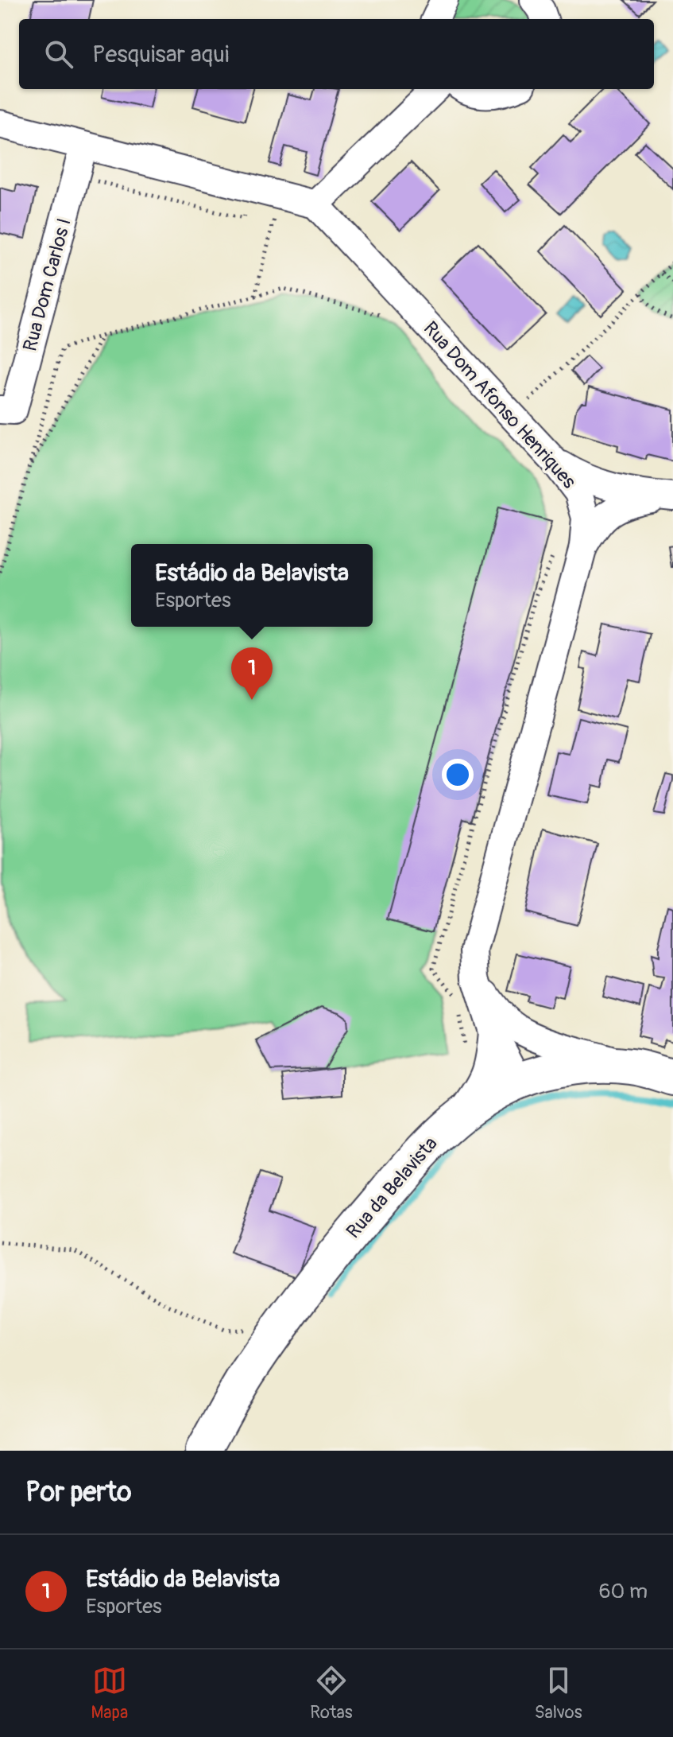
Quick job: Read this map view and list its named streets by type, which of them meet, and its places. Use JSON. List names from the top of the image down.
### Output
{
  "streets": {
    "street": ["Rua Dom Carlos I", "Rua Dom Afonso Henriques", "Rua da Belavista"]
  },
  "page": {
    "search": "Pesquisar aqui",
    "popup": ["Estádio da Belavista", "Esportes"],
    "pins": "1",
    "heading": "Por perto",
    "list": [
      {
        "mark": "1",
        "name": "Estádio da Belavista",
        "note": "Esportes",
        "value": "60 m"
      }
    ],
    "nav": ["Mapa", "Rotas", "Salvos"]
  }
}
